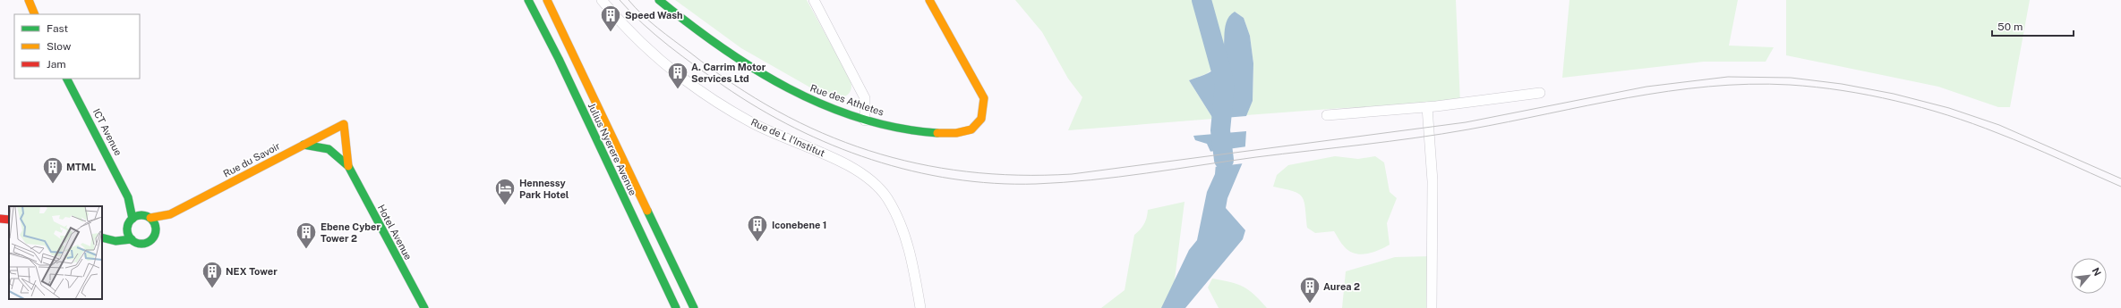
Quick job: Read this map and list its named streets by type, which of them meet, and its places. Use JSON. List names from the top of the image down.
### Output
{
  "streets": {
    "street": [
      "Rue des Athletes",
      "ICT Avenue",
      "Rue de L l'Institut",
      "Julius Nyerere Avenue",
      "Rue du Savoir",
      "Hotel Avenue"
    ]
  },
  "crossings": [
    ["ICT Avenue", "Rue du Savoir"],
    ["Rue du Savoir", "Hotel Avenue"]
  ],
  "places": {
    "building": [
      "Speed Wash",
      "A. Carrim Motor Services Ltd",
      "MTML",
      "Iconebene 1",
      "Ebene Cyber Tower 2",
      "NEX Tower",
      "Aurea 2"
    ],
    "hotel": ["Hennessy Park Hotel"]
  },
  "legend": ["Fast", "Slow", "Jam"],
  "scale_bar": "50 m",
  "north": "top right"
}
